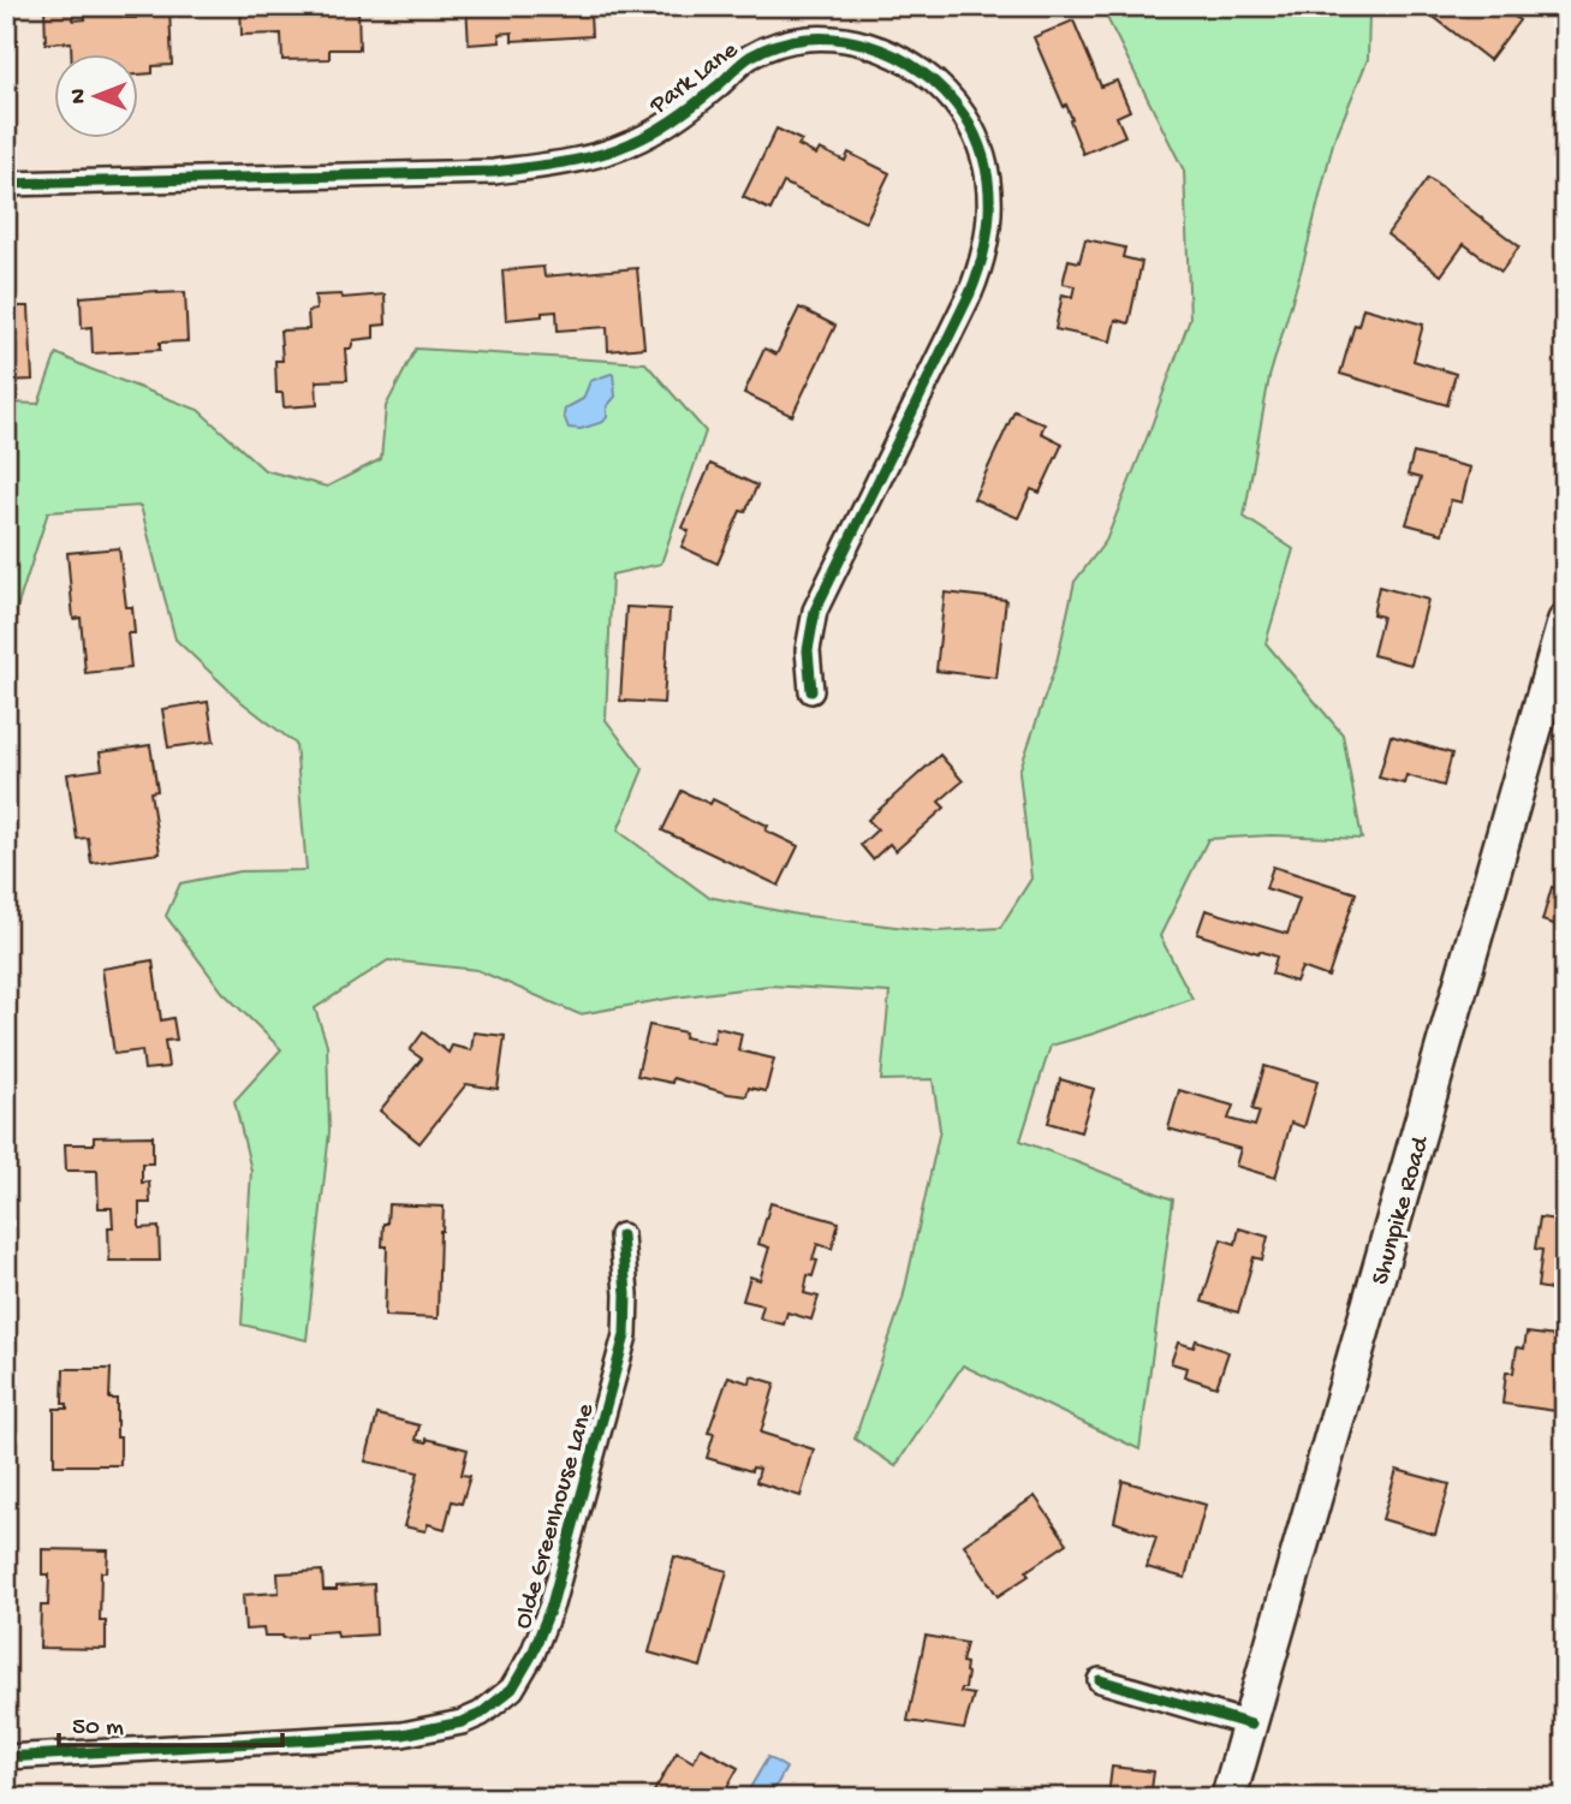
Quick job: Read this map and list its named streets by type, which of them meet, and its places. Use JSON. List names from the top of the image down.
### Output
{
  "streets": {
    "main road": ["Shunpike Road"],
    "street": ["Park Lane", "Olde Greenhouse Lane"]
  },
  "scale_bar": "50 m",
  "north": "left"
}
